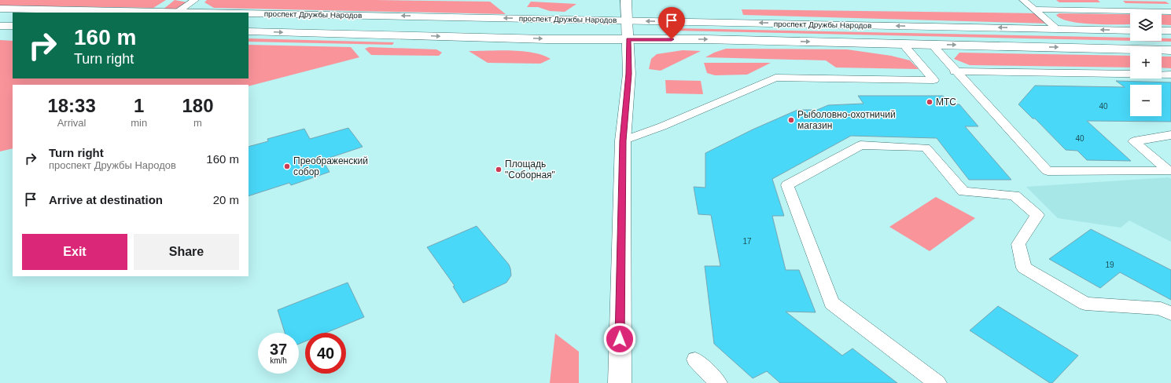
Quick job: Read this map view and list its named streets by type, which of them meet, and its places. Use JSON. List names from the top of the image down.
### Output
{
  "streets": {
    "main road": ["проспект Дружбы Народов"]
  },
  "places": [
    "МТС",
    "Рыболовно-охотничий магазин",
    "Преображенский собор",
    "Площадь \"Соборная\""
  ],
  "house_numbers": [
    "40",
    "40",
    "17",
    "19"
  ],
  "page": {
    "map_buttons": ["+", "−"],
    "turn": ["160 m", "Turn right"],
    "eta": [
      "18:33",
      "Arrival",
      "1",
      "min",
      "180",
      "m"
    ],
    "list": [
      {
        "name": "Turn right",
        "note": "проспект Дружбы Народов",
        "value": "160 m"
      },
      {
        "name": "Arrive at destination",
        "value": "20 m"
      }
    ],
    "buttons": ["Exit", "Share"],
    "speed": "37 km/h",
    "limit": "40"
  }
}
